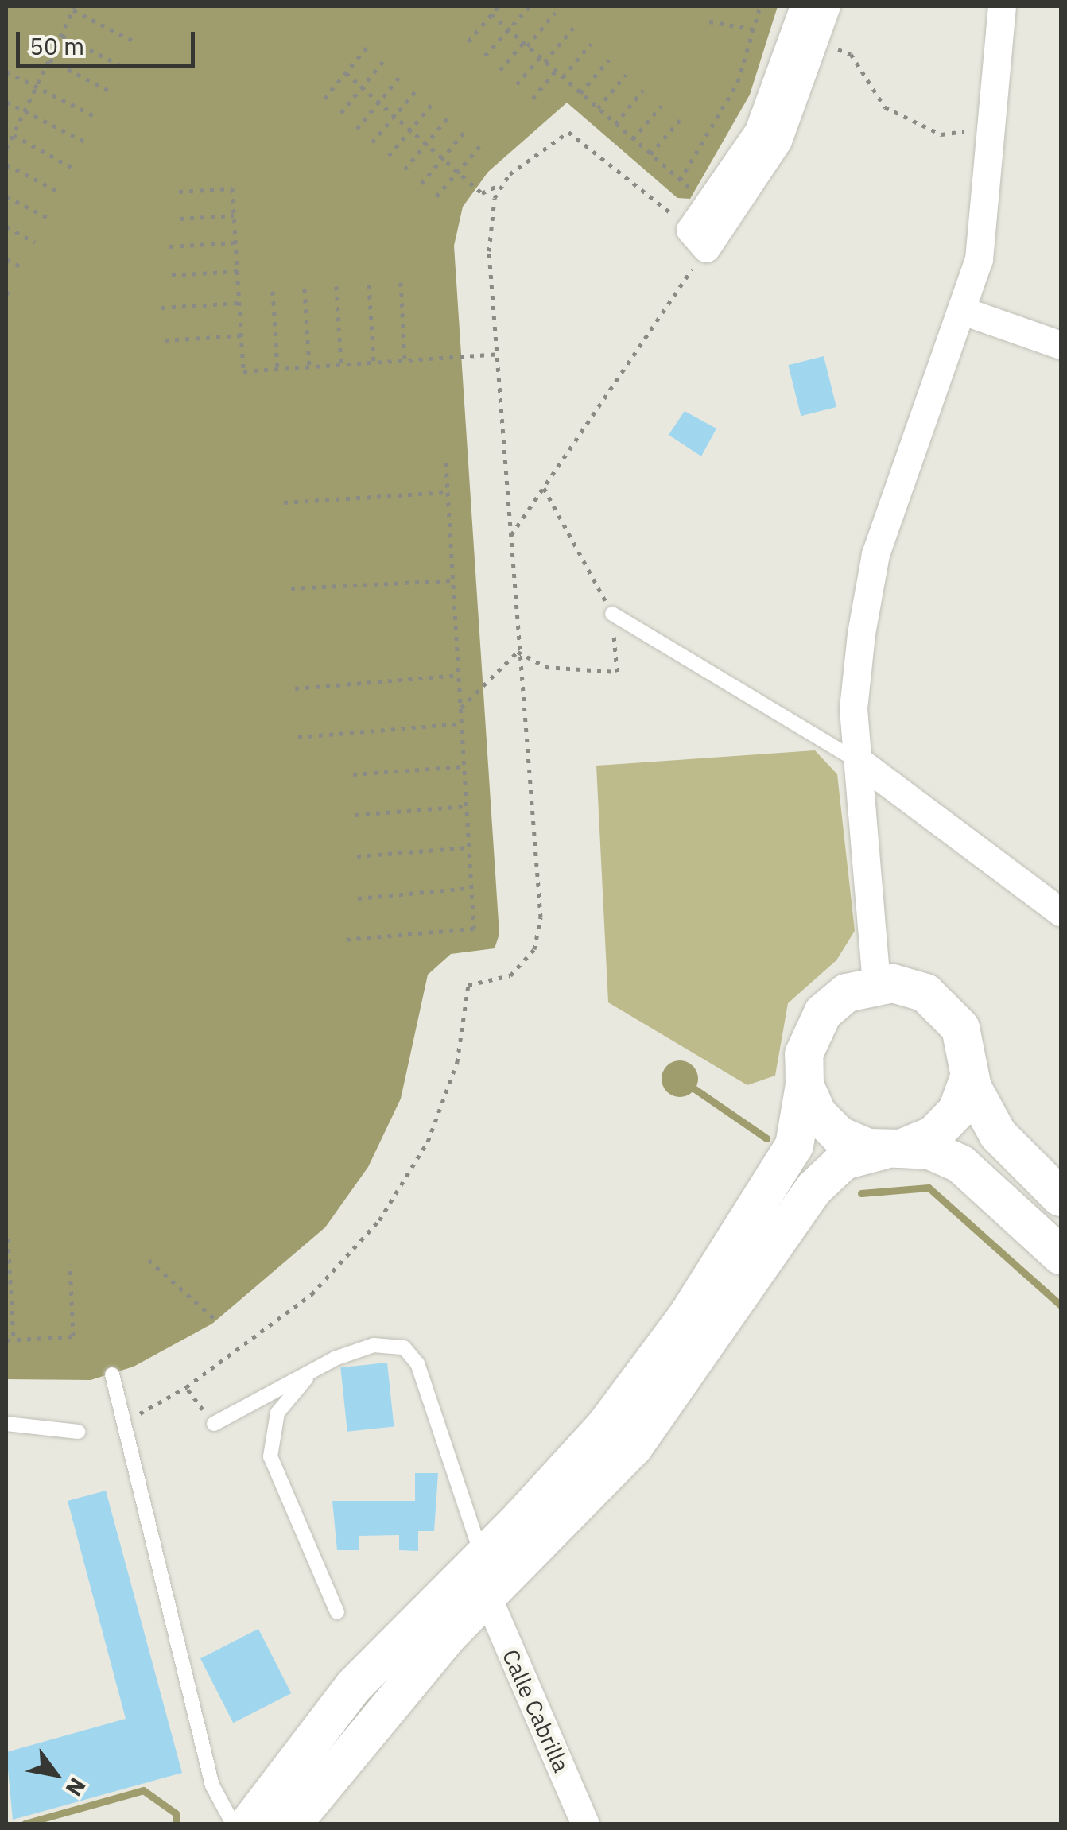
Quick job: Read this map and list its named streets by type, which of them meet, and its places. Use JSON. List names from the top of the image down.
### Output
{
  "streets": {
    "street": ["Calle Cabrilla"]
  },
  "scale_bar": "50 m",
  "north": "bottom right"
}
